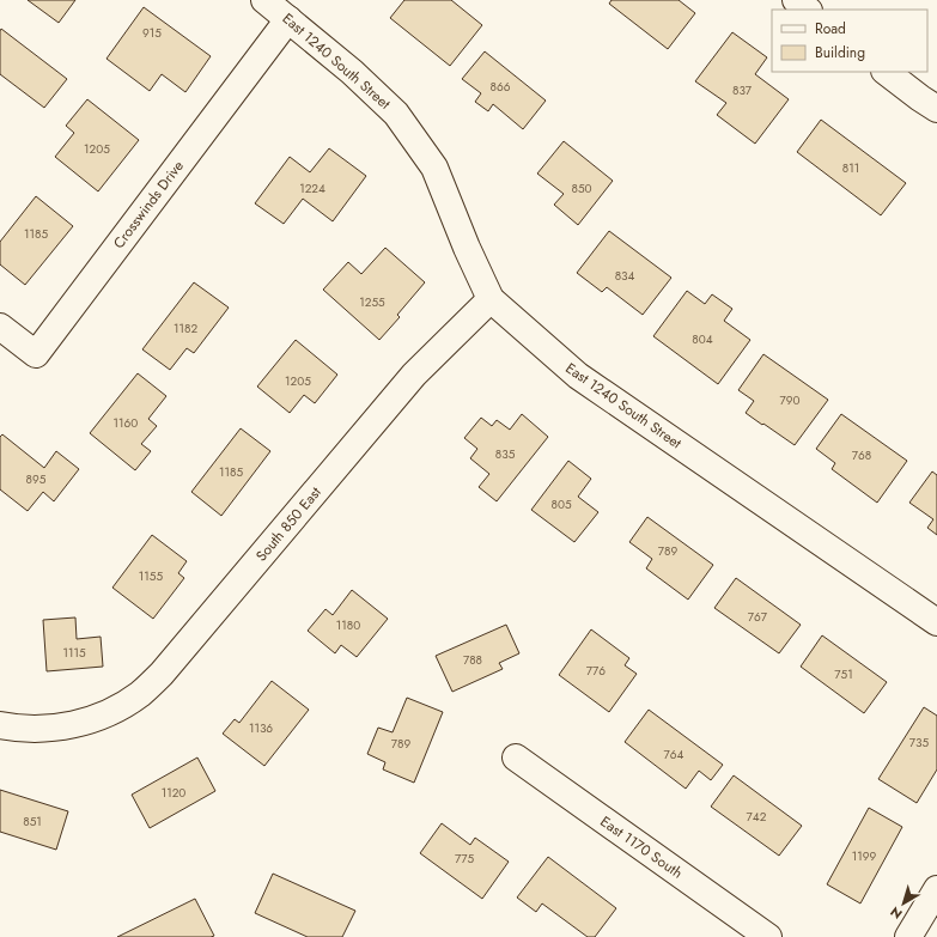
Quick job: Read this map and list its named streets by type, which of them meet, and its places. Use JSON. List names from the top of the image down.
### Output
{
  "streets": {
    "street": [
      "East 1240 South Street",
      "Crosswinds Drive",
      "South 850 East",
      "East 1170 South"
    ]
  },
  "crossings": [
    ["East 1240 South Street", "Crosswinds Drive"],
    ["East 1240 South Street", "South 850 East"]
  ],
  "house_numbers": [
    "915",
    "866",
    "837",
    "1205",
    "811",
    "1224",
    "850",
    "1185",
    "834",
    "1255",
    "1182",
    "804",
    "1205",
    "790",
    "1160",
    "835",
    "768",
    "1185",
    "895",
    "805",
    "789",
    "1155",
    "767",
    "1180",
    "1115",
    "788",
    "776",
    "751",
    "1136",
    "735",
    "789",
    "764",
    "1120",
    "742",
    "851",
    "1199",
    "775"
  ],
  "legend": ["Road", "Building"],
  "north": "bottom left"
}
